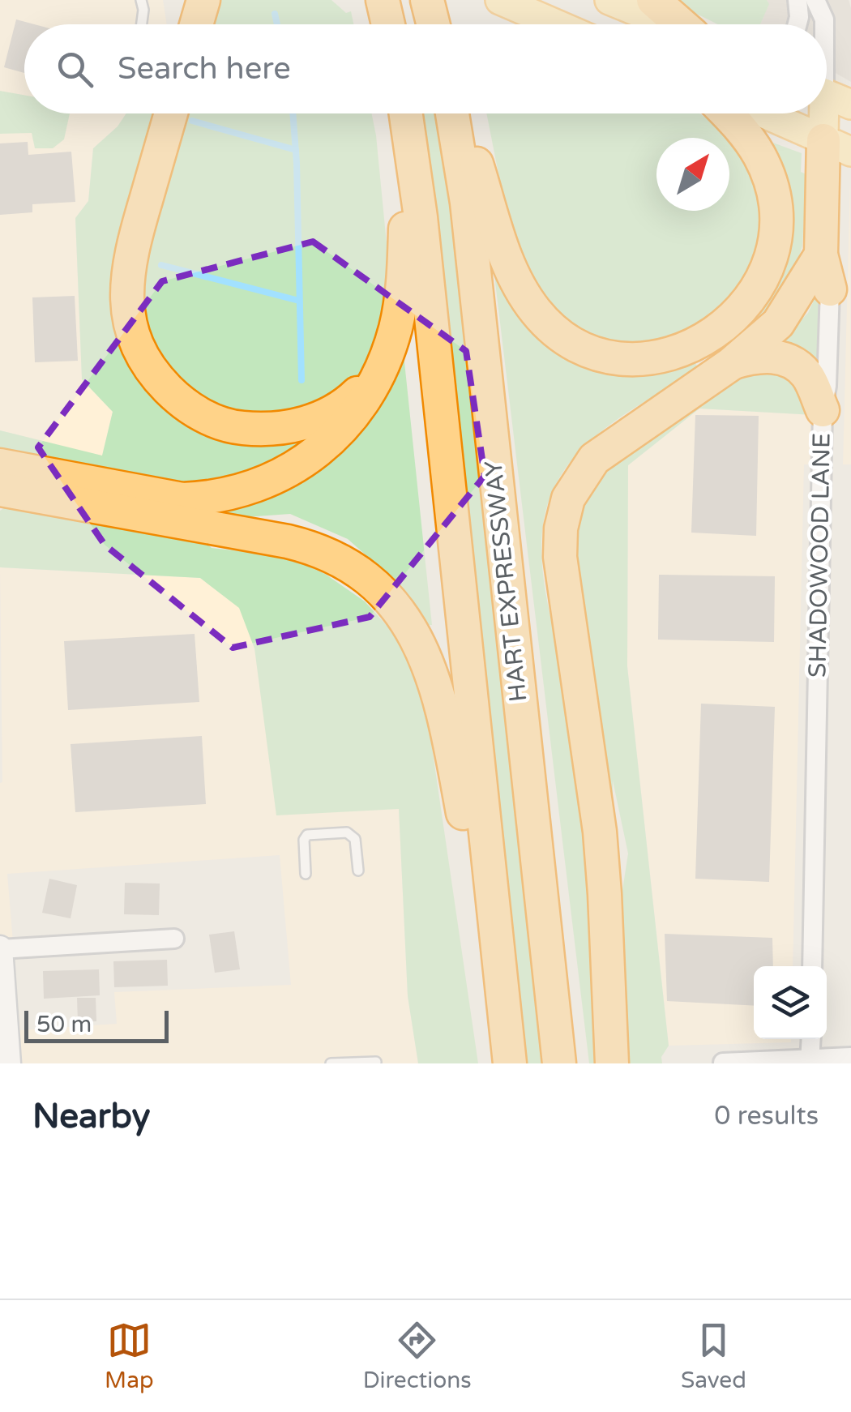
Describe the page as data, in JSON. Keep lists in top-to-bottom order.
{
  "streets": {
    "highway": ["SHADOWOOD LANE", "HART EXPRESSWAY"]
  },
  "scale_bar": "50 m",
  "north": "top right",
  "page": {
    "search": "Search here",
    "scale": "50 m",
    "heading": ["Nearby", "0 results"],
    "nav": ["Map", "Directions", "Saved"]
  }
}
